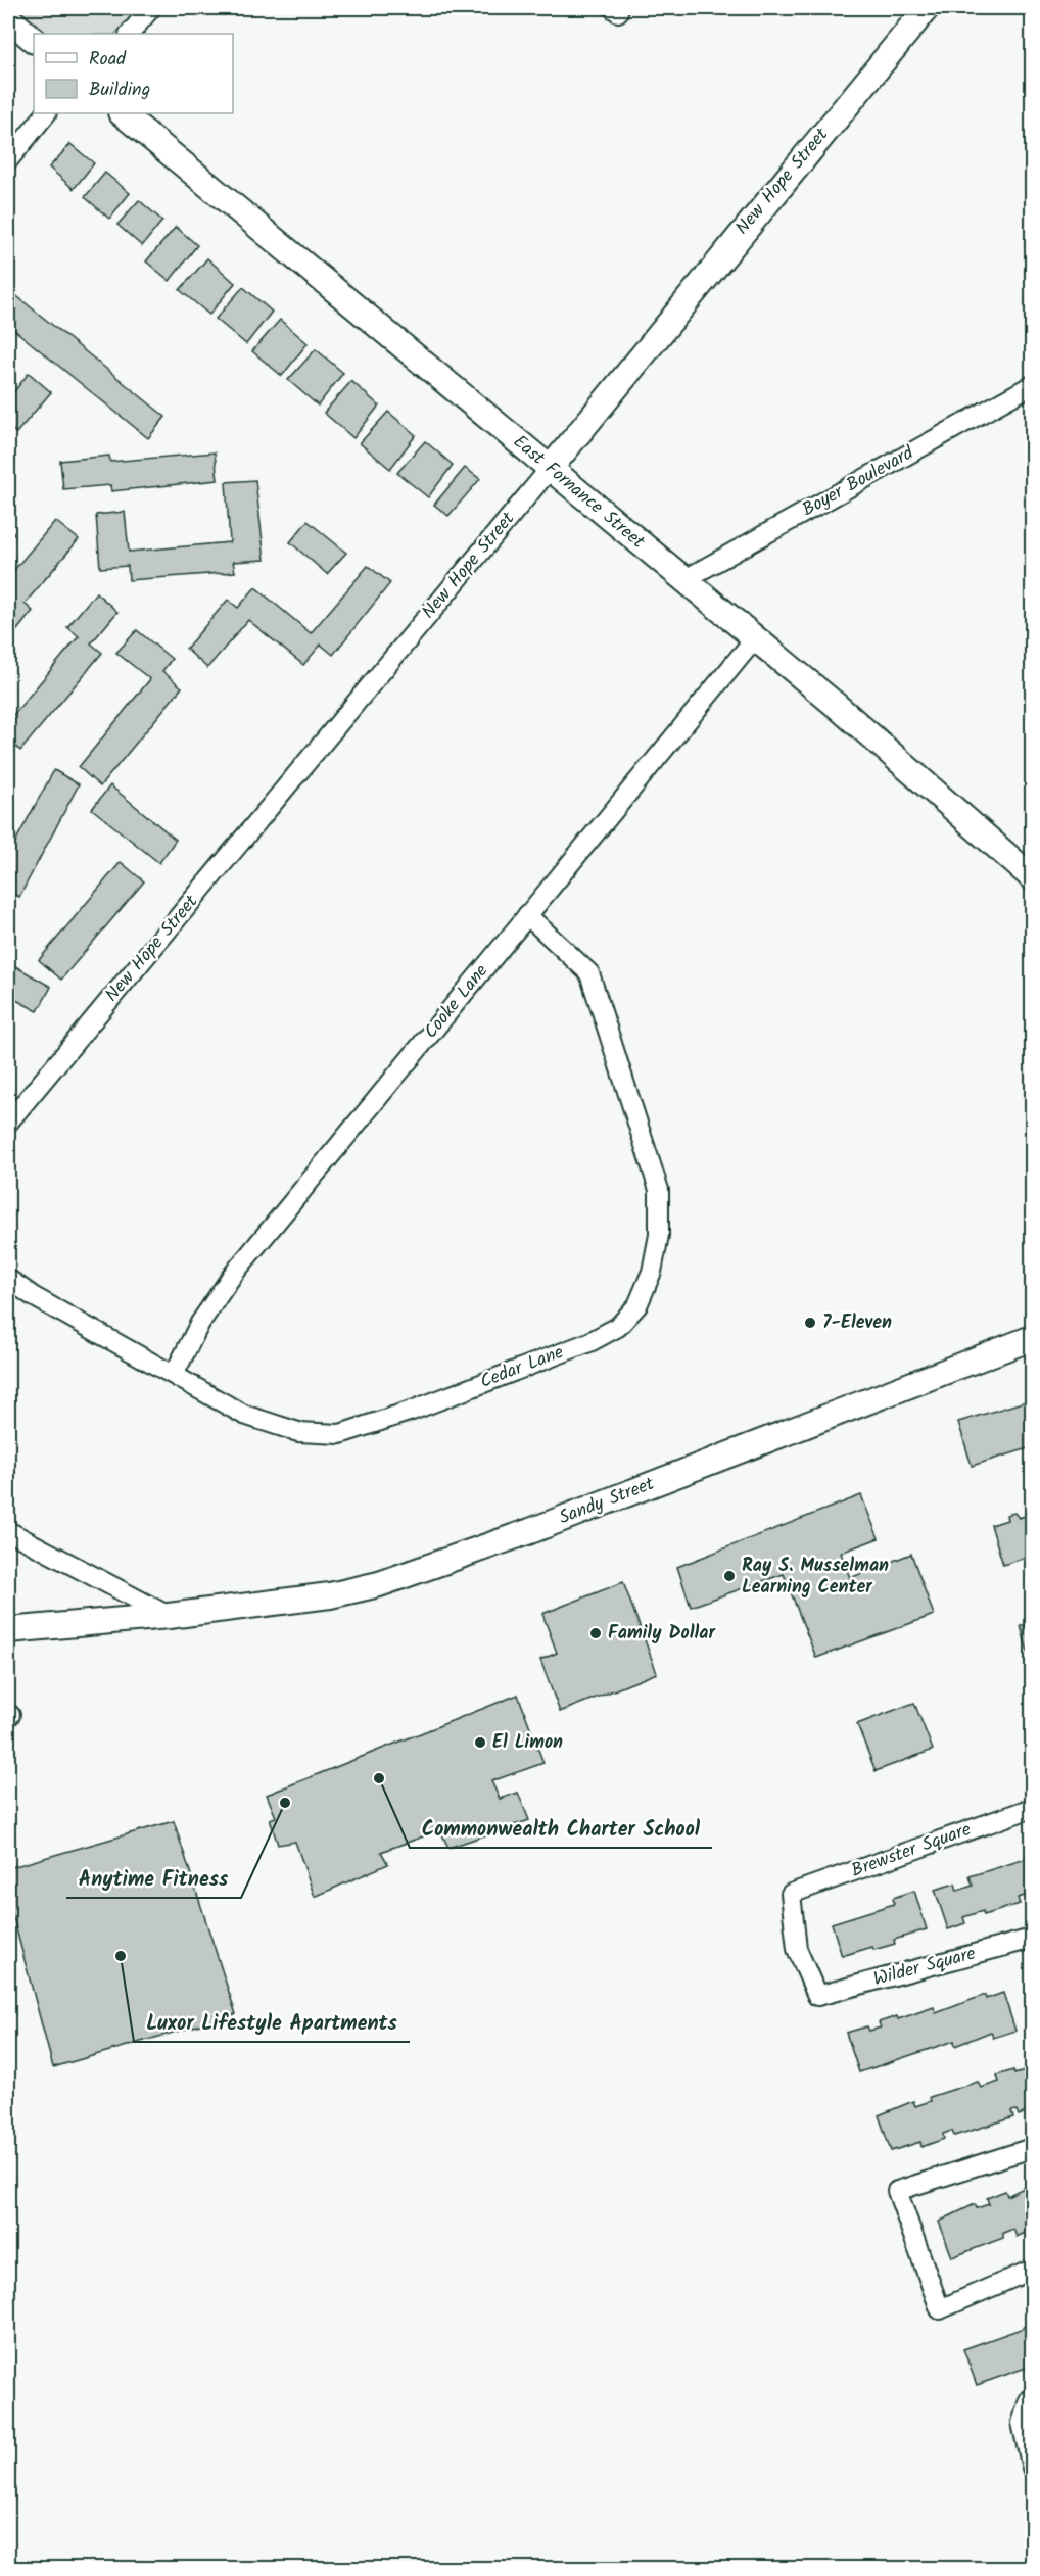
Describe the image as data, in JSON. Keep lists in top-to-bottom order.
{
  "streets": {
    "street": [
      "New Hope Street",
      "Boyer Boulevard",
      "East Fornance Street",
      "Cooke Lane",
      "Cedar Lane",
      "Sandy Street",
      "Brewster Square",
      "Wilder Square"
    ]
  },
  "crossings": [
    ["New Hope Street", "East Fornance Street"],
    ["Boyer Boulevard", "East Fornance Street"],
    ["East Fornance Street", "Cooke Lane"],
    ["Cooke Lane", "Cedar Lane"],
    ["Brewster Square", "Wilder Square"]
  ],
  "places": [
    "7-Eleven",
    "Ray S. Musselman Learning Center",
    "Family Dollar",
    "El Limon",
    "Commonwealth Charter School",
    "Anytime Fitness",
    "Luxor Lifestyle Apartments"
  ],
  "legend": ["Road", "Building"]
}
